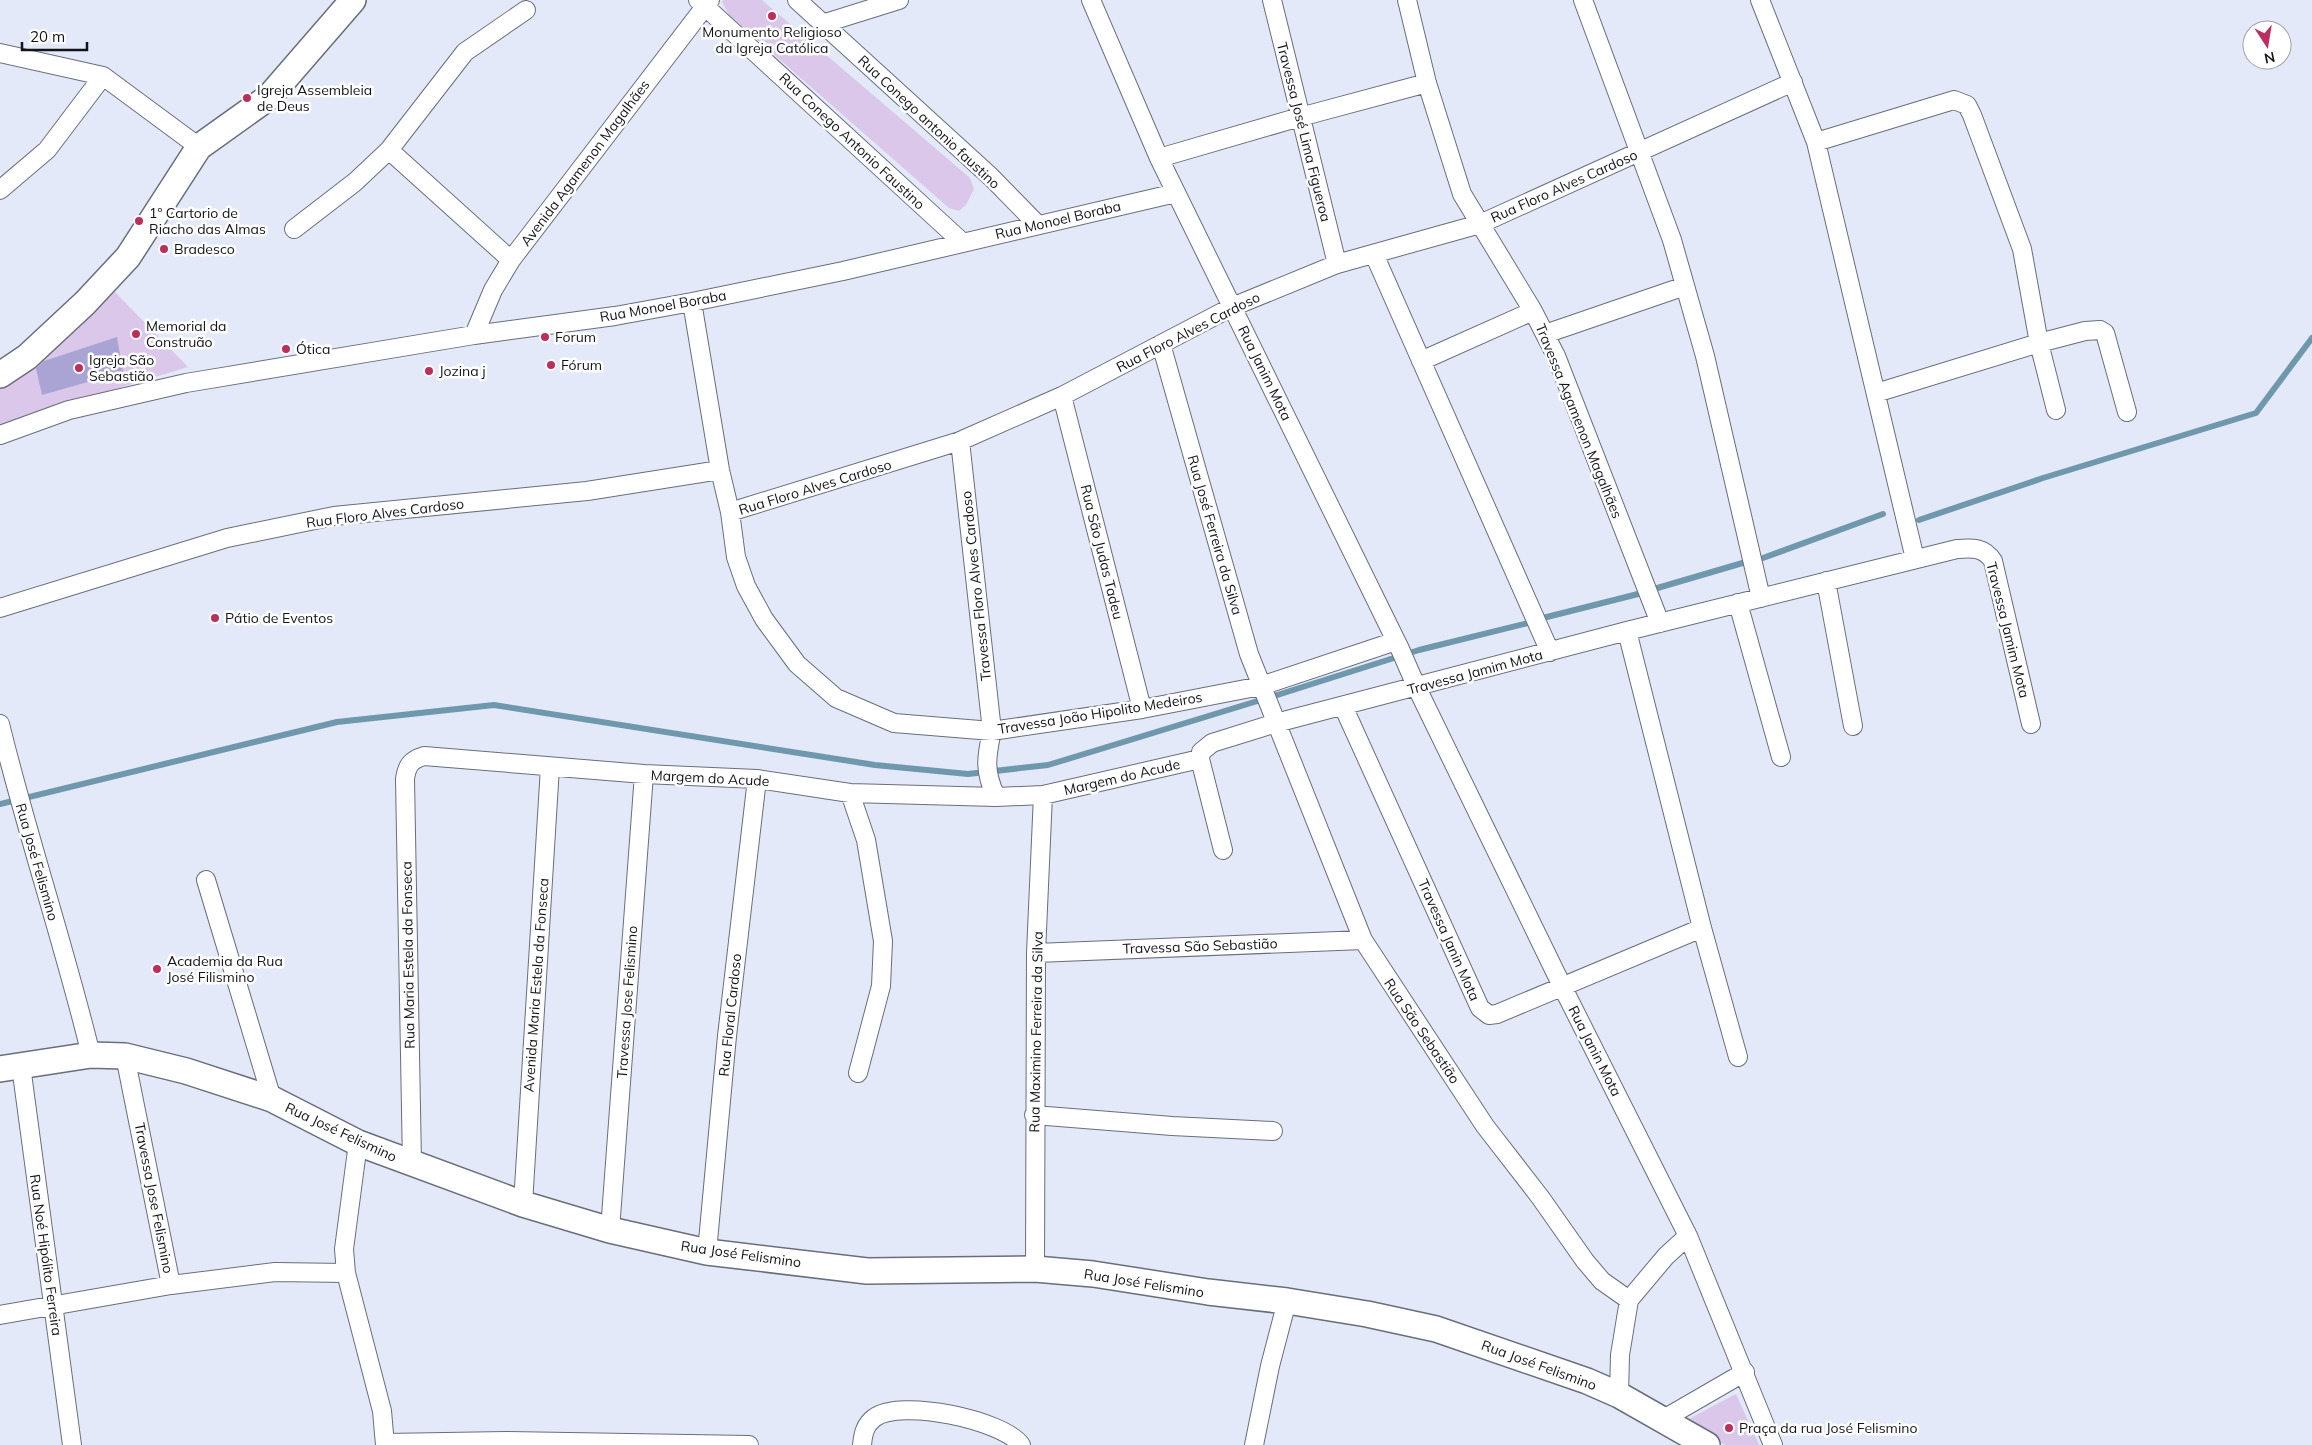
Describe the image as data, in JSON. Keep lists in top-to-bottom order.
{
  "streets": {
    "street": [
      "Rua Conego antonio faustino",
      "Travessa José Lima Figueroa",
      "Rua Conego Antonio Faustino",
      "Avenida Agamenon Magalhães",
      "Rua Floro Alves Cardoso",
      "Rua Monoel Boraba",
      "Rua Janim Mota",
      "Travessa Agamenon Magalhães",
      "Rua José Ferreira da Silva",
      "Rua São Judas Tadeu",
      "Travessa Floro Alves Cardoso",
      "Travessa Jamim Mota",
      "Travessa João Hipolito Medeiros",
      "Margem do Acude",
      "Rua José Felismino",
      "Travessa Janin Mota",
      "Travessa São Sebastião",
      "Rua Maria Estela da Fonseca",
      "Avenida Maria Estela da Fonseca",
      "Travessa Jose Felismino",
      "Rua Floral Cardoso",
      "Rua São Sebastião",
      "Rua Maximino Ferreira da Silva",
      "Rua Janin Mota",
      "Rua Noé Hipólito Ferreira"
    ]
  },
  "crossings": [
    ["Rua Conego antonio faustino", "Rua Monoel Boraba"],
    ["Travessa José Lima Figueroa", "Rua Floro Alves Cardoso"],
    ["Rua Conego Antonio Faustino", "Avenida Agamenon Magalhães"],
    ["Rua Conego Antonio Faustino", "Rua Monoel Boraba"],
    ["Avenida Agamenon Magalhães", "Rua Monoel Boraba"],
    ["Rua Floro Alves Cardoso", "Rua Monoel Boraba"],
    ["Rua Floro Alves Cardoso", "Rua Janim Mota"],
    ["Rua Floro Alves Cardoso", "Travessa Agamenon Magalhães"],
    ["Rua Floro Alves Cardoso", "Rua José Ferreira da Silva"],
    ["Rua Floro Alves Cardoso", "Rua São Judas Tadeu"],
    ["Rua Floro Alves Cardoso", "Travessa Floro Alves Cardoso"],
    ["Rua Floro Alves Cardoso", "Travessa João Hipolito Medeiros"],
    ["Rua Monoel Boraba", "Rua Janim Mota"],
    ["Rua Janim Mota", "Travessa João Hipolito Medeiros"],
    ["Rua Janim Mota", "Rua Janin Mota"],
    ["Travessa Agamenon Magalhães", "Travessa Jamim Mota"],
    ["Rua José Ferreira da Silva", "Travessa Jamim Mota"],
    ["Rua José Ferreira da Silva", "Travessa João Hipolito Medeiros"],
    ["Rua José Ferreira da Silva", "Rua São Sebastião"],
    ["Rua São Judas Tadeu", "Travessa João Hipolito Medeiros"],
    ["Travessa Floro Alves Cardoso", "Travessa João Hipolito Medeiros"],
    ["Travessa Floro Alves Cardoso", "Margem do Acude"],
    ["Travessa Jamim Mota", "Margem do Acude"],
    ["Travessa Jamim Mota", "Travessa Janin Mota"],
    ["Travessa Jamim Mota", "Rua São Sebastião"],
    ["Travessa Jamim Mota", "Rua Janin Mota"],
    ["Travessa João Hipolito Medeiros", "Rua Janin Mota"],
    ["Margem do Acude", "Rua Maria Estela da Fonseca"],
    ["Margem do Acude", "Avenida Maria Estela da Fonseca"],
    ["Margem do Acude", "Travessa Jose Felismino"],
    ["Margem do Acude", "Rua Floral Cardoso"],
    ["Margem do Acude", "Rua Maximino Ferreira da Silva"],
    ["Rua José Felismino", "Rua Maria Estela da Fonseca"],
    ["Rua José Felismino", "Avenida Maria Estela da Fonseca"],
    ["Rua José Felismino", "Travessa Jose Felismino"],
    ["Rua José Felismino", "Rua Floral Cardoso"],
    ["Rua José Felismino", "Rua Maximino Ferreira da Silva"],
    ["Travessa Janin Mota", "Rua Janin Mota"],
    ["Travessa São Sebastião", "Rua São Sebastião"],
    ["Travessa São Sebastião", "Rua Maximino Ferreira da Silva"]
  ],
  "places": [
    "Monumento Religioso da Igreja Católica",
    "Igreja Assembleia de Deus",
    "1º Cartorio de Riacho das Almas",
    "Bradesco",
    "Memorial da Construão",
    "Forum",
    "Ótica",
    "Fórum",
    "Igreja São Sebastião",
    "Jozina j",
    "Pátio de Eventos",
    "Academia da Rua José Filismino",
    "Praça da rua José Felismino"
  ],
  "scale_bar": "20 m",
  "north": "bottom"
}
